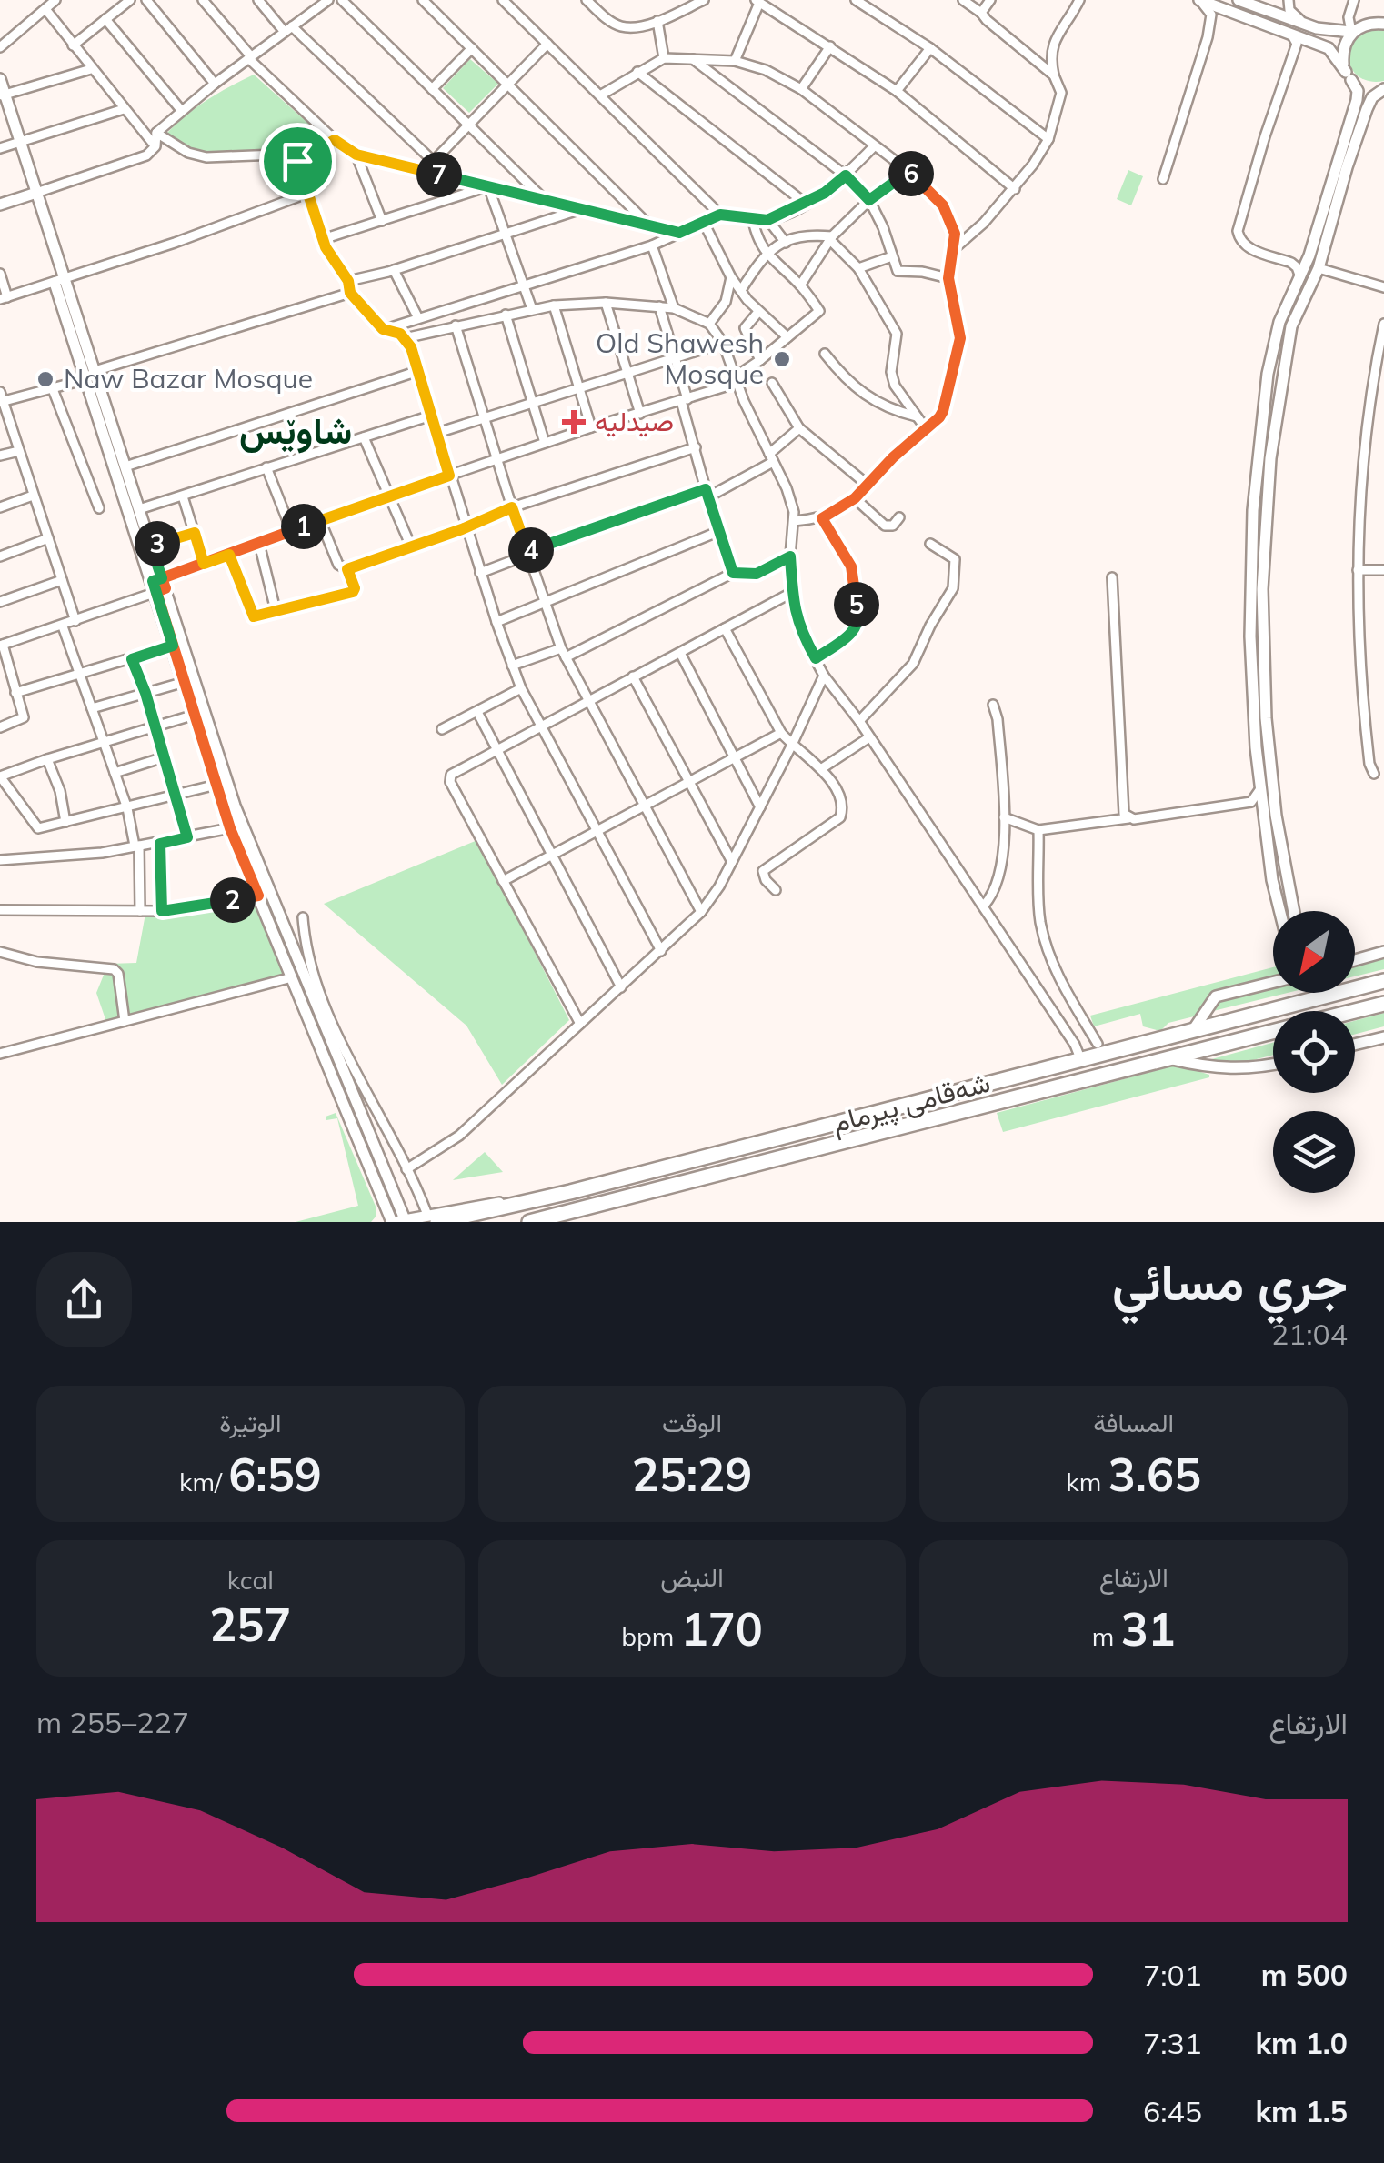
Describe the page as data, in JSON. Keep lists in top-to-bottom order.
{
  "streets": {
    "highway": ["شەقامی پیرمام"]
  },
  "districts": ["شاوێس"],
  "places": {
    "other": ["Old Shawesh Mosque", "Naw Bazar Mosque"],
    "health": ["صیدلیە"]
  },
  "north": "bottom left",
  "page": {
    "pins": [
      "6",
      "7",
      "1",
      "3",
      "4",
      "5",
      "2"
    ],
    "heading": ["جري مسائي", "21:04"],
    "stats": [
      ["المسافة", "3.65 km"],
      ["الوقت", "25:29"],
      ["الوتيرة", "6:59 /km"],
      ["الارتفاع", "31 m"],
      ["النبض", "170 bpm"],
      ["kcal", "257"]
    ],
    "chart": ["الارتفاع", "227–255 m"],
    "list": [
      {
        "name": "500 m",
        "note": "7:01"
      },
      {
        "name": "1.0 km",
        "note": "7:31"
      },
      {
        "name": "1.5 km",
        "note": "6:45"
      }
    ]
  }
}
